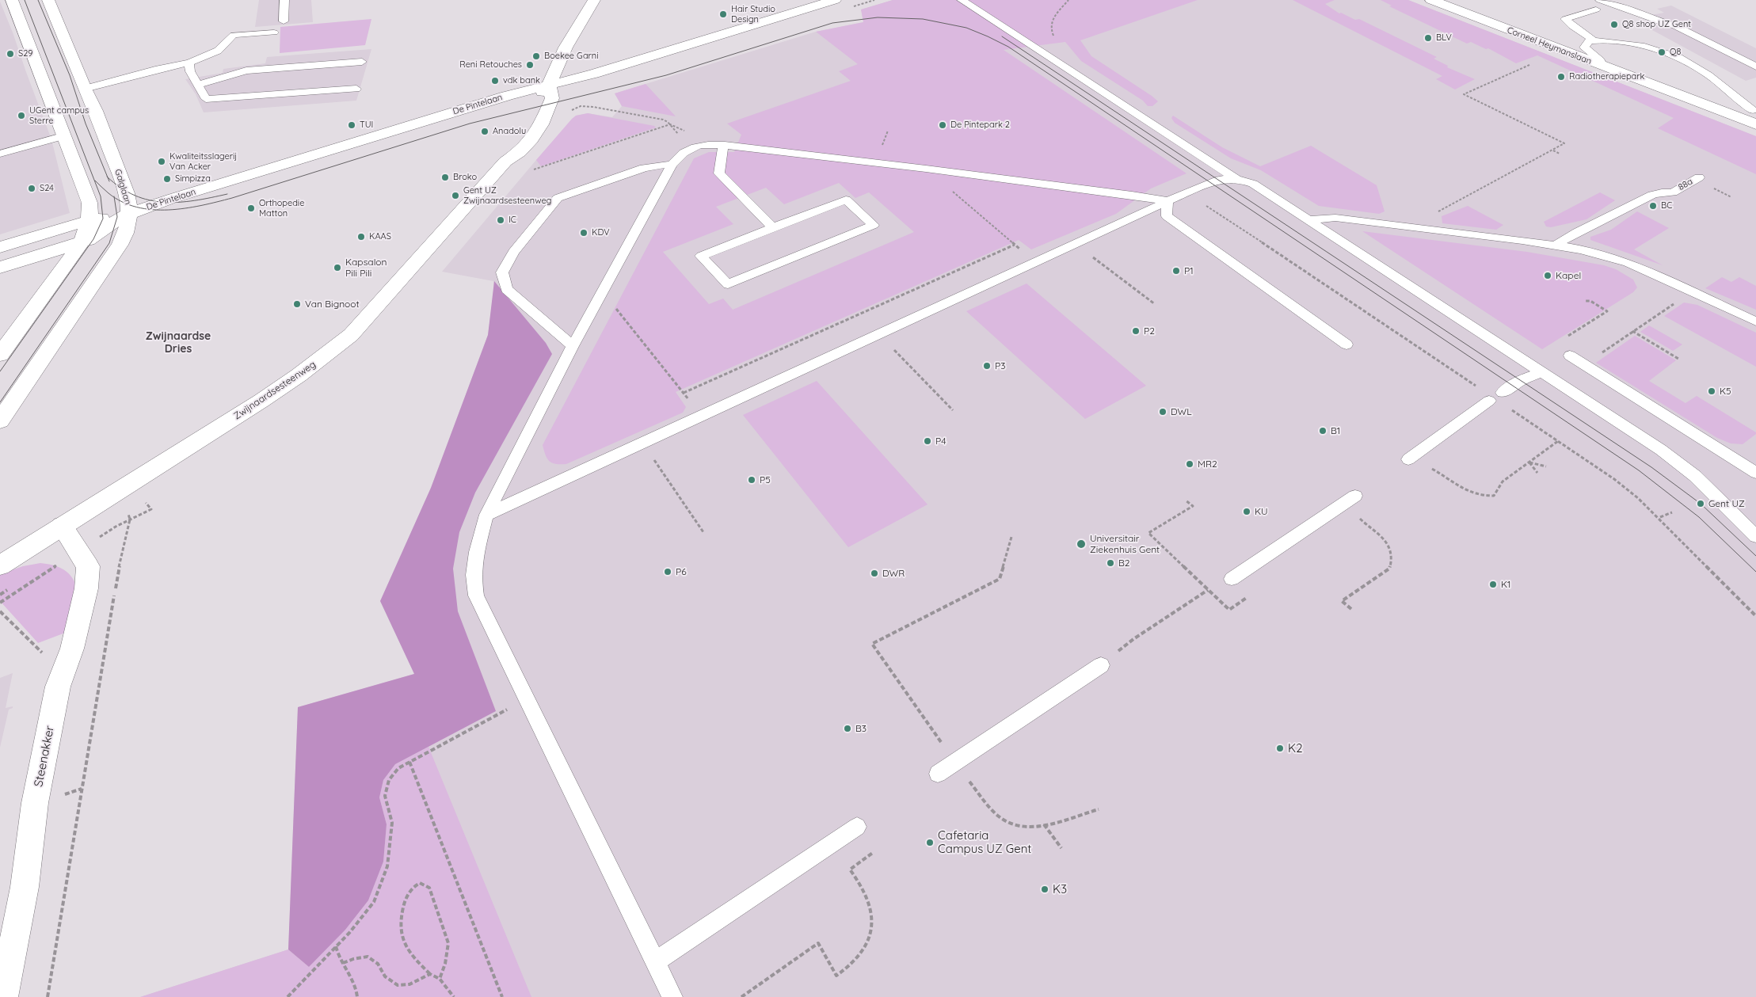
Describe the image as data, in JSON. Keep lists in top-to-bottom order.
{
  "streets": {
    "street": [
      "Corneel Heymanslaan",
      "De Pintelaan",
      "Galglaan",
      "Zwijnaardsesteenweg",
      "Steenakker"
    ],
    "lane": ["88a"]
  },
  "crossings": [
    ["De Pintelaan", "Galglaan"],
    ["De Pintelaan", "Zwijnaardsesteenweg"],
    ["Zwijnaardsesteenweg", "Steenakker"]
  ],
  "districts": ["Zwijnaardse Dries"],
  "places": [
    "Hair Studio Design",
    "Q8 shop UZ Gent",
    "BLV",
    "Q8",
    "S29",
    "Boekee Garni",
    "Reni Retouches",
    "Radiotherapiepark",
    "vdk bank",
    "UGent campus Sterre",
    "TUI",
    "De Pintepark 2",
    "Anadolu",
    "Kwaliteitsslagerij Van Acker",
    "Broko",
    "Simpizza",
    "S24",
    "Gent UZ Zwijnaardsesteenweg",
    "BC",
    "Orthopedie Matton",
    "IC",
    "KDV",
    "KAAS",
    "Kapsalon Pili Pili",
    "P1",
    "Kapel",
    "Van Bignoot",
    "P2",
    "P3",
    "K5",
    "DWL",
    "B1",
    "P4",
    "MR2",
    "P5",
    "Gent UZ",
    "KU",
    "Universitair Ziekenhuis Gent",
    "B2",
    "P6",
    "DWR",
    "K1",
    "B3",
    "K2",
    "Cafetaria Campus UZ Gent",
    "K3"
  ]
}
